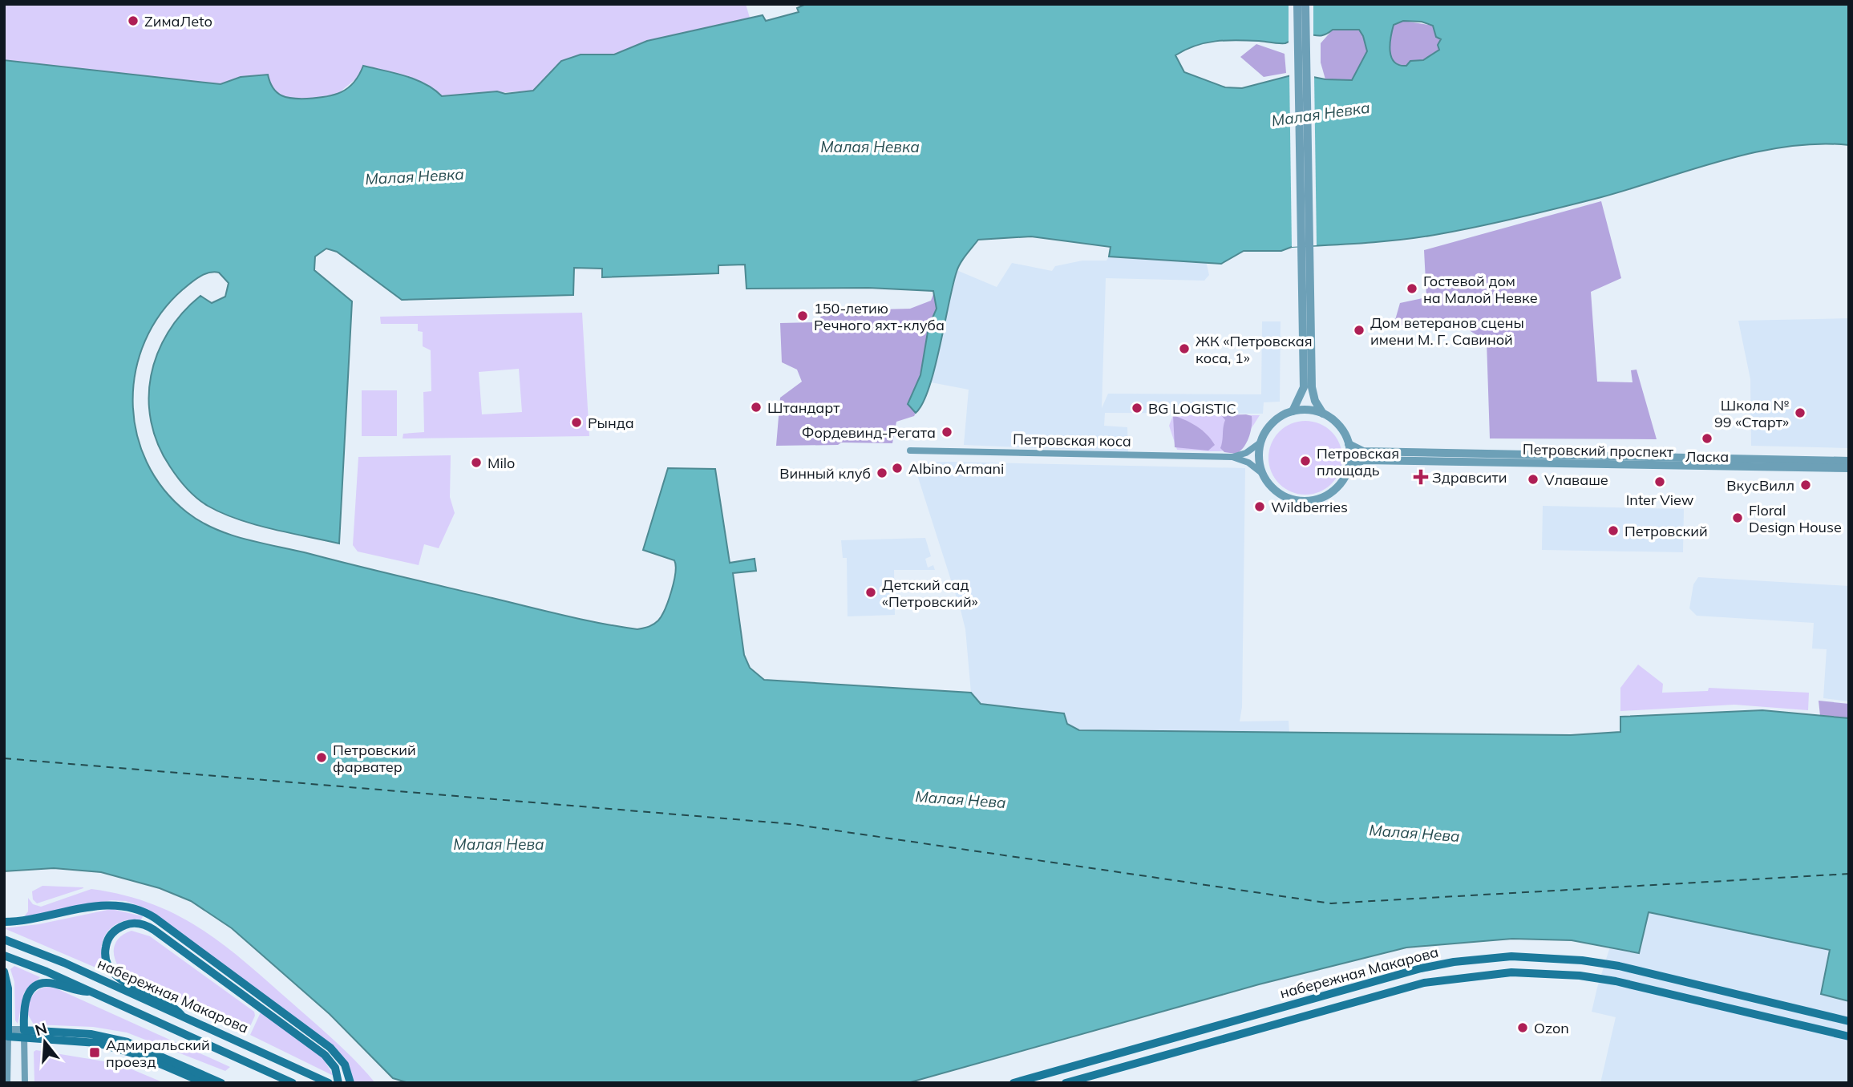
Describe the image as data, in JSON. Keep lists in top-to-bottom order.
{
  "streets": {
    "main road": ["набережная Макарова"],
    "street": ["Петровская коса", "Петровский проспект"]
  },
  "crossings": [
    ["Петровская коса", "Петровский проспект"]
  ],
  "water": ["Малая Невка", "Малая Нева"],
  "places": {
    "other": [
      "ZимаЛеtо",
      "Гостевой дом на Малой Невке",
      "150-летию Речного яхт-клуба",
      "Дом ветеранов сцены имени М. Г. Савиной",
      "ЖК «Петровская коса, 1»",
      "Штандарт",
      "BG LOGISTIC",
      "Школа № 99 «Старт»",
      "Рында",
      "Фордевинд-Регата",
      "Ласка",
      "Петровская площадь",
      "Milo",
      "Albino Armani",
      "Винный клуб",
      "Vлаваше",
      "Inter View",
      "ВкусВилл",
      "Wildberries",
      "Floral Design House",
      "Петровский",
      "Детский сад «Петровский»",
      "Петровский фарватер",
      "Ozon"
    ],
    "health": ["Здравсити"],
    "transit": ["Адмиральский проезд"]
  },
  "north": "top"
}
